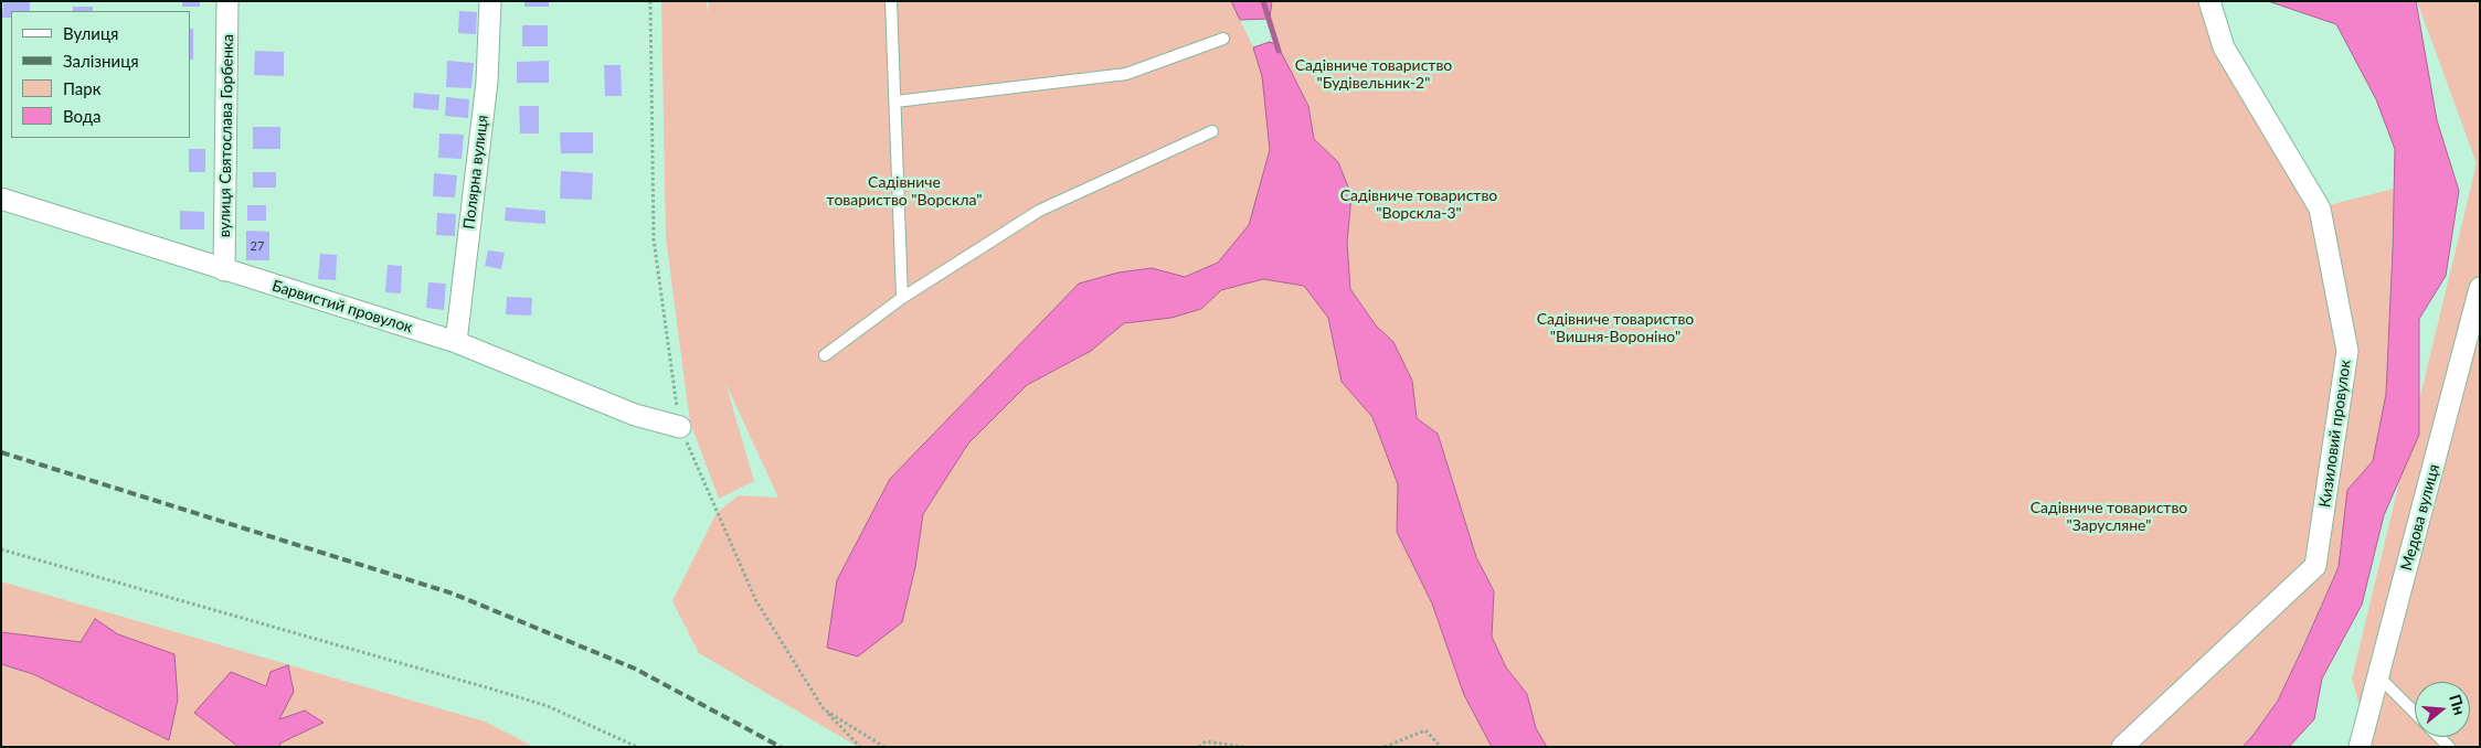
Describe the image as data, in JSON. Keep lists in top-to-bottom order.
{
  "streets": {
    "street": [
      "вулиця Святослава Горбенка",
      "Полярна вулиця",
      "Барвистий провулок",
      "Кизиловий провулок",
      "Медова вулиця"
    ]
  },
  "crossings": [
    ["вулиця Святослава Горбенка", "Барвистий провулок"],
    ["Полярна вулиця", "Барвистий провулок"]
  ],
  "parks": [
    "Садівниче товариство \"Будівельник-2\"",
    "Садівниче товариство \"Ворскла\"",
    "Садівниче товариство \"Ворскла-3\"",
    "Садівниче товариство \"Вишня-Вороніно\"",
    "Садівниче товариство \"Зарусляне\""
  ],
  "house_numbers": ["27"],
  "legend": [
    "Вулиця",
    "Залізниця",
    "Парк",
    "Вода"
  ],
  "north": "right"
}
